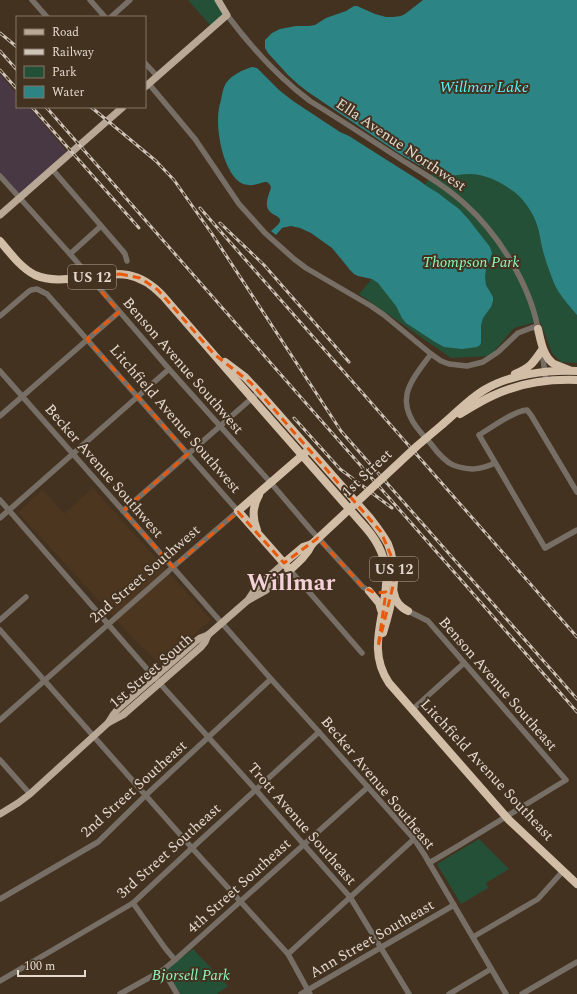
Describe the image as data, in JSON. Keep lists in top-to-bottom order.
{
  "streets": {
    "highway": [
      "US 12",
      "Litchfield Avenue Southwest",
      "1st Street",
      "2nd Street Southwest",
      "Litchfield Avenue Southeast"
    ],
    "main road": ["Ella Avenue Northwest", "1st Street South"],
    "street": [
      "Benson Avenue Southwest",
      "Becker Avenue Southwest",
      "Benson Avenue Southeast",
      "Becker Avenue Southeast",
      "2nd Street Southeast",
      "Trott Avenue Southeast",
      "3rd Street Southeast",
      "4th Street Southeast",
      "Ann Street Southeast"
    ]
  },
  "crossings": [
    ["US 12", "Benson Avenue Southwest"],
    ["US 12", "2nd Street Southwest"],
    ["US 12", "Litchfield Avenue Southeast"],
    ["Benson Avenue Southwest", "1st Street"],
    ["Benson Avenue Southwest", "2nd Street Southwest"],
    ["Litchfield Avenue Southwest", "1st Street"],
    ["Litchfield Avenue Southwest", "2nd Street Southwest"],
    ["Litchfield Avenue Southwest", "1st Street South"],
    ["Becker Avenue Southwest", "2nd Street Southwest"],
    ["Becker Avenue Southwest", "1st Street South"],
    ["Becker Avenue Southwest", "Becker Avenue Southeast"],
    ["1st Street", "1st Street South"],
    ["2nd Street Southwest", "Trott Avenue Southeast"],
    ["1st Street South", "Becker Avenue Southeast"],
    ["1st Street South", "Trott Avenue Southeast"],
    ["Benson Avenue Southeast", "Litchfield Avenue Southeast"],
    ["Becker Avenue Southeast", "2nd Street Southeast"],
    ["Becker Avenue Southeast", "3rd Street Southeast"],
    ["Becker Avenue Southeast", "4th Street Southeast"],
    ["Becker Avenue Southeast", "Ann Street Southeast"],
    ["2nd Street Southeast", "Trott Avenue Southeast"],
    ["Trott Avenue Southeast", "3rd Street Southeast"],
    ["Trott Avenue Southeast", "4th Street Southeast"],
    ["Trott Avenue Southeast", "Ann Street Southeast"]
  ],
  "districts": ["Willmar"],
  "water": ["Willmar Lake"],
  "parks": ["Thompson Park", "Bjorsell Park"],
  "legend": [
    "Road",
    "Railway",
    "Park",
    "Water"
  ],
  "scale_bar": "100 m"
}
